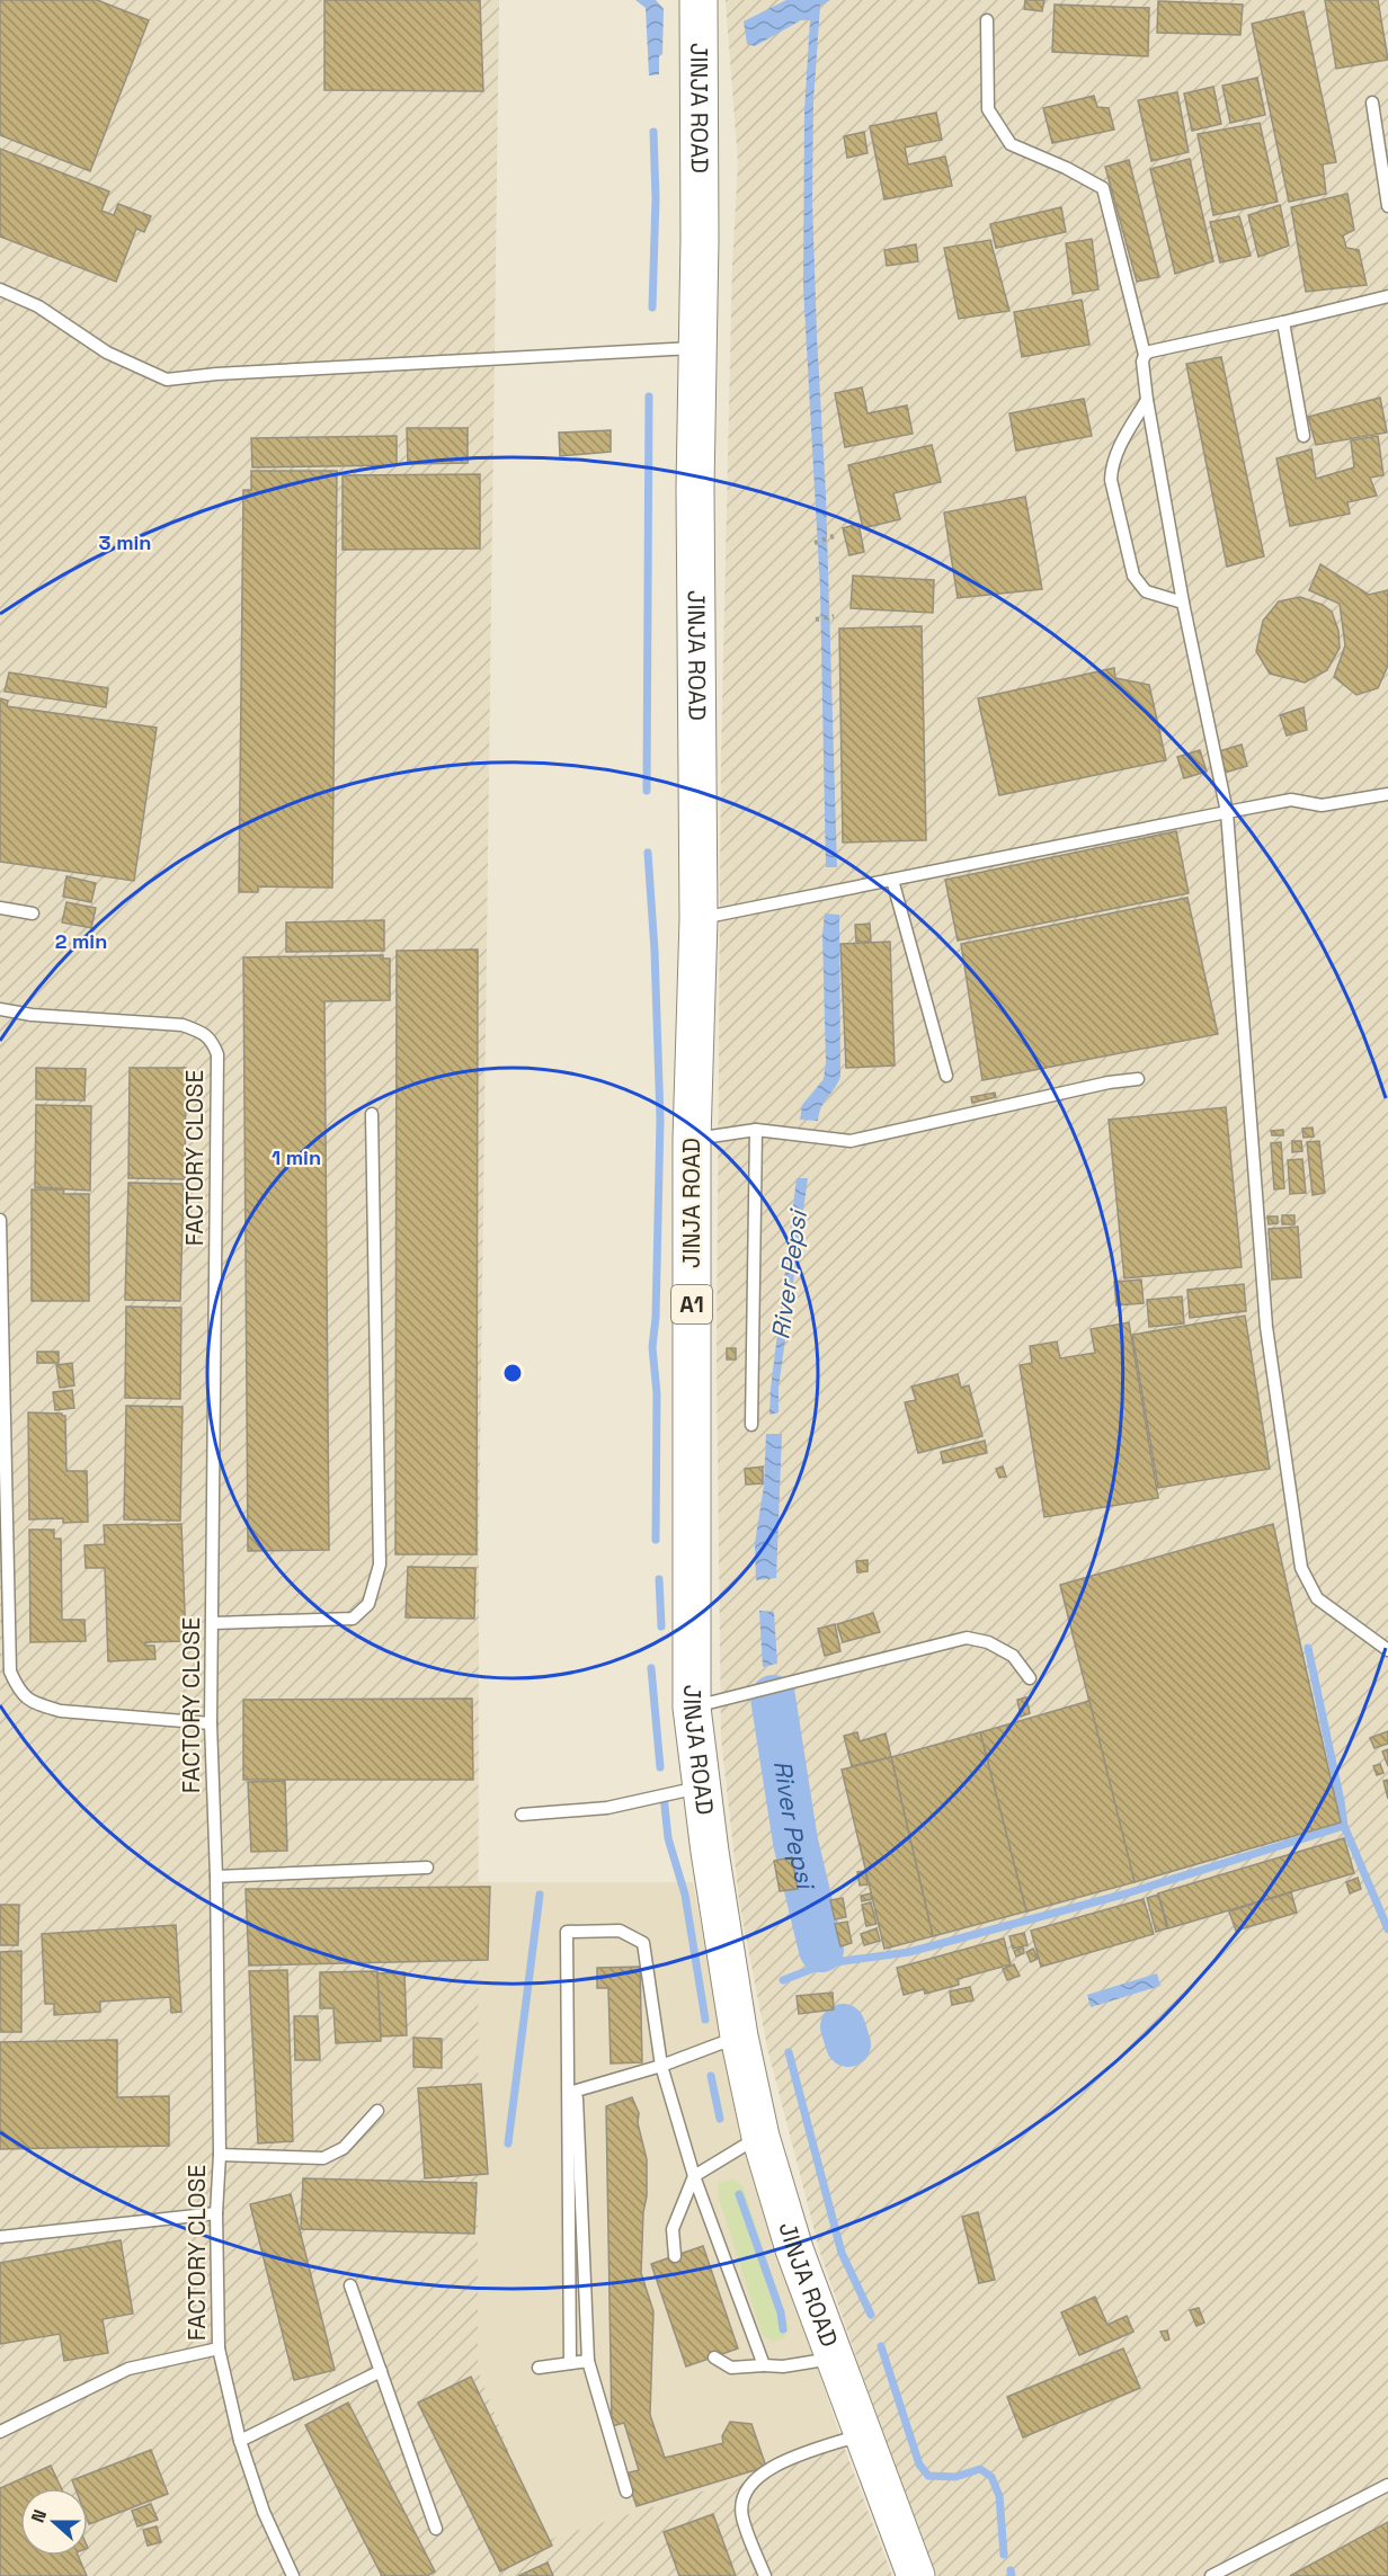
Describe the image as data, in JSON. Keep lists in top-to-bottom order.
{
  "streets": {
    "highway": ["JINJA ROAD", "A1"],
    "lane": ["FACTORY CLOSE"]
  },
  "water": ["River Pepsi"],
  "north": "left",
  "rings": ["3 min", "2 min", "1 min"]
}
